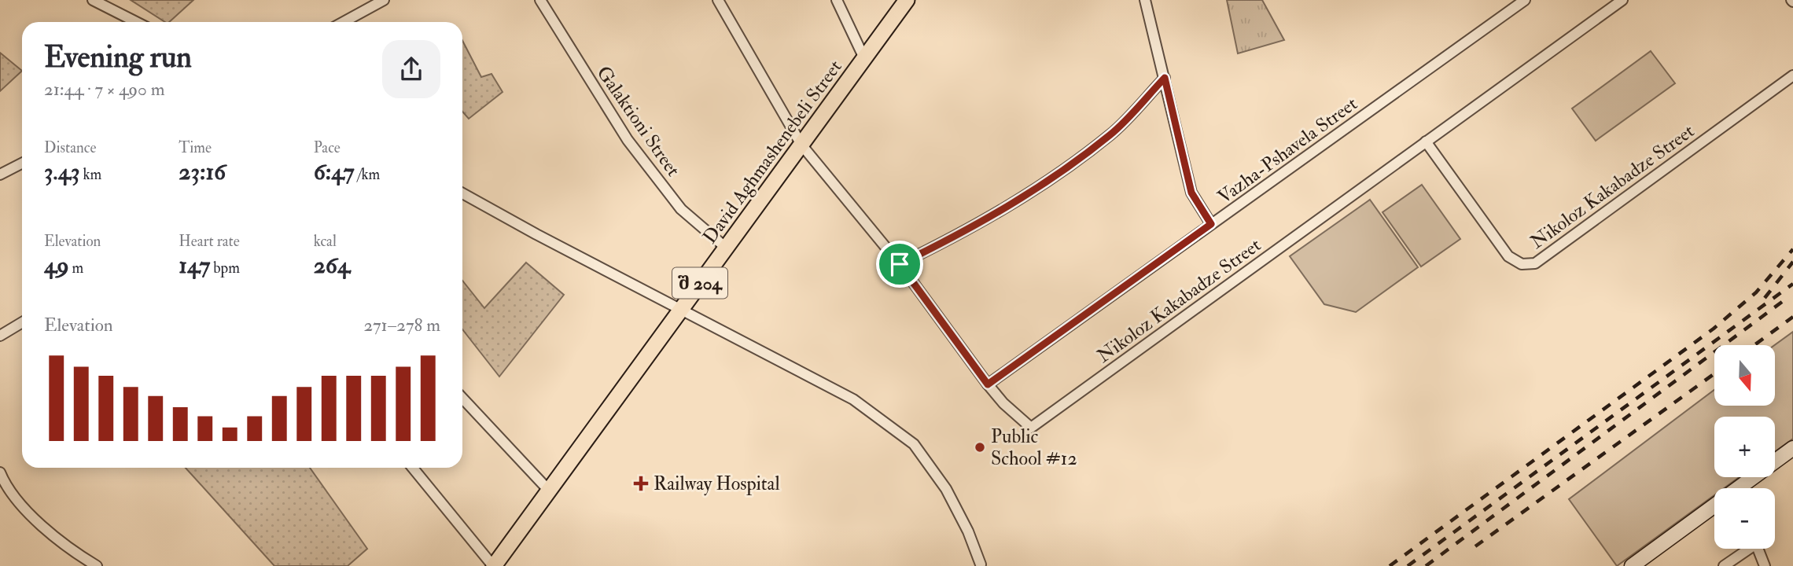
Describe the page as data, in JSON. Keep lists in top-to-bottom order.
{
  "streets": {
    "main road": ["David Aghmashenebeli Street", "შ 204"],
    "street": ["Galaktioni Street", "Vazha-Pshavela Street", "Nikoloz Kakabadze Street"]
  },
  "crossings": [
    ["Galaktioni Street", "David Aghmashenebeli Street"],
    ["Vazha-Pshavela Street", "Nikoloz Kakabadze Street"]
  ],
  "places": {
    "other": ["Public School #12"],
    "health": ["Railway Hospital"]
  },
  "north": "bottom",
  "page": {
    "heading": ["Evening run", "21:44 · 7 × 490 m"],
    "stats": [
      ["Distance", "3.43 km"],
      ["Time", "23:16"],
      ["Pace", "6:47 /km"],
      ["Elevation", "49 m"],
      ["Heart rate", "147 bpm"],
      ["kcal", "264"]
    ],
    "chart": ["Elevation", "271–278 m"],
    "map_buttons": ["+", "−"]
  }
}
